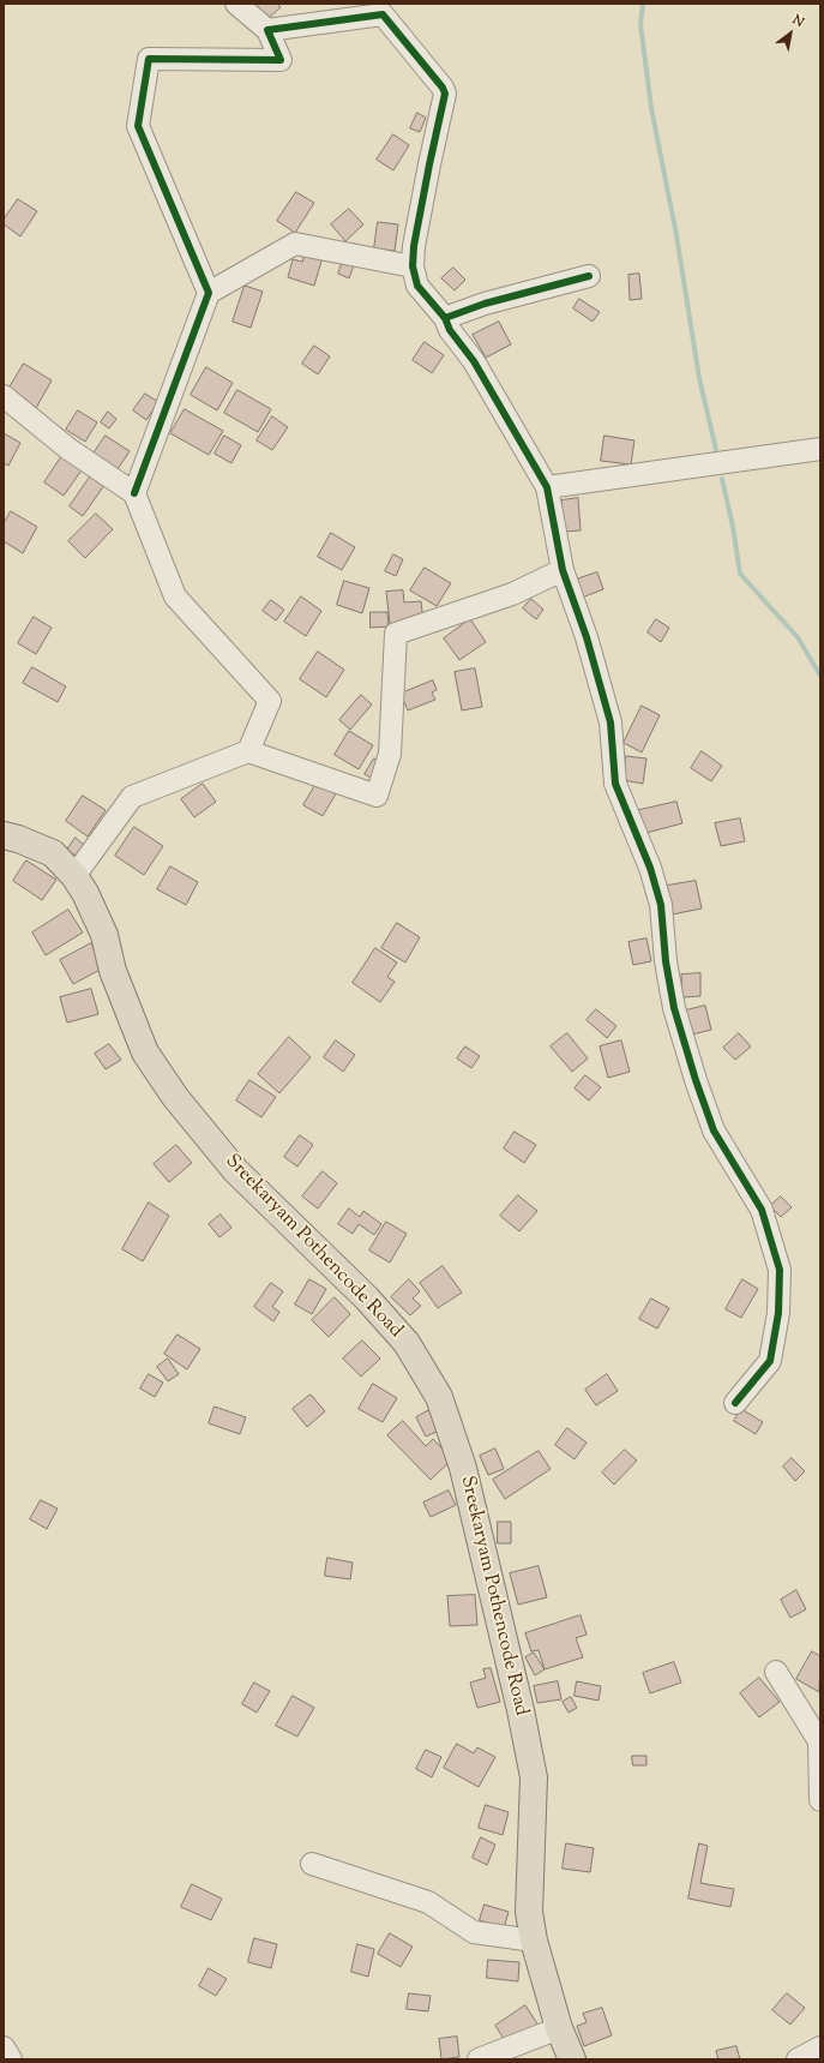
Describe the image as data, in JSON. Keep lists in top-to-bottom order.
{
  "streets": {
    "main road": ["Sreekaryam Pothencode Road"]
  },
  "north": "top right"
}
